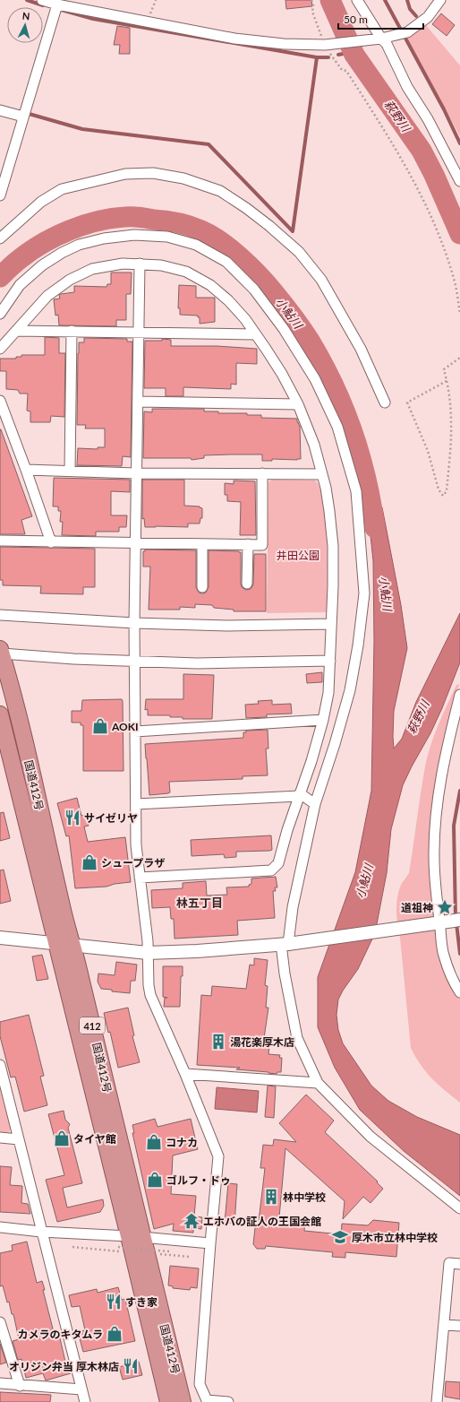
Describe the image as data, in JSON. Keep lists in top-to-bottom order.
{
  "streets": {
    "highway": ["国道412号", "412"]
  },
  "districts": ["林五丁目"],
  "water": ["萩野川", "小鮎川"],
  "parks": ["井田公園"],
  "places": {
    "shop": [
      "AOKI",
      "シュープラザ",
      "タイヤ館",
      "コナカ",
      "ゴルフ・ドゥ",
      "カメラのキタムラ"
    ],
    "restaurant": ["サイゼリヤ", "すき家", "オリジン弁当 厚木林店"],
    "place": ["道祖神"],
    "building": ["湯花楽厚木店", "林中学校"],
    "temple": ["エホバの証人の王国会館"],
    "school or university": ["厚木市立林中学校"]
  },
  "scale_bar": "50 m",
  "north": "top"
}
